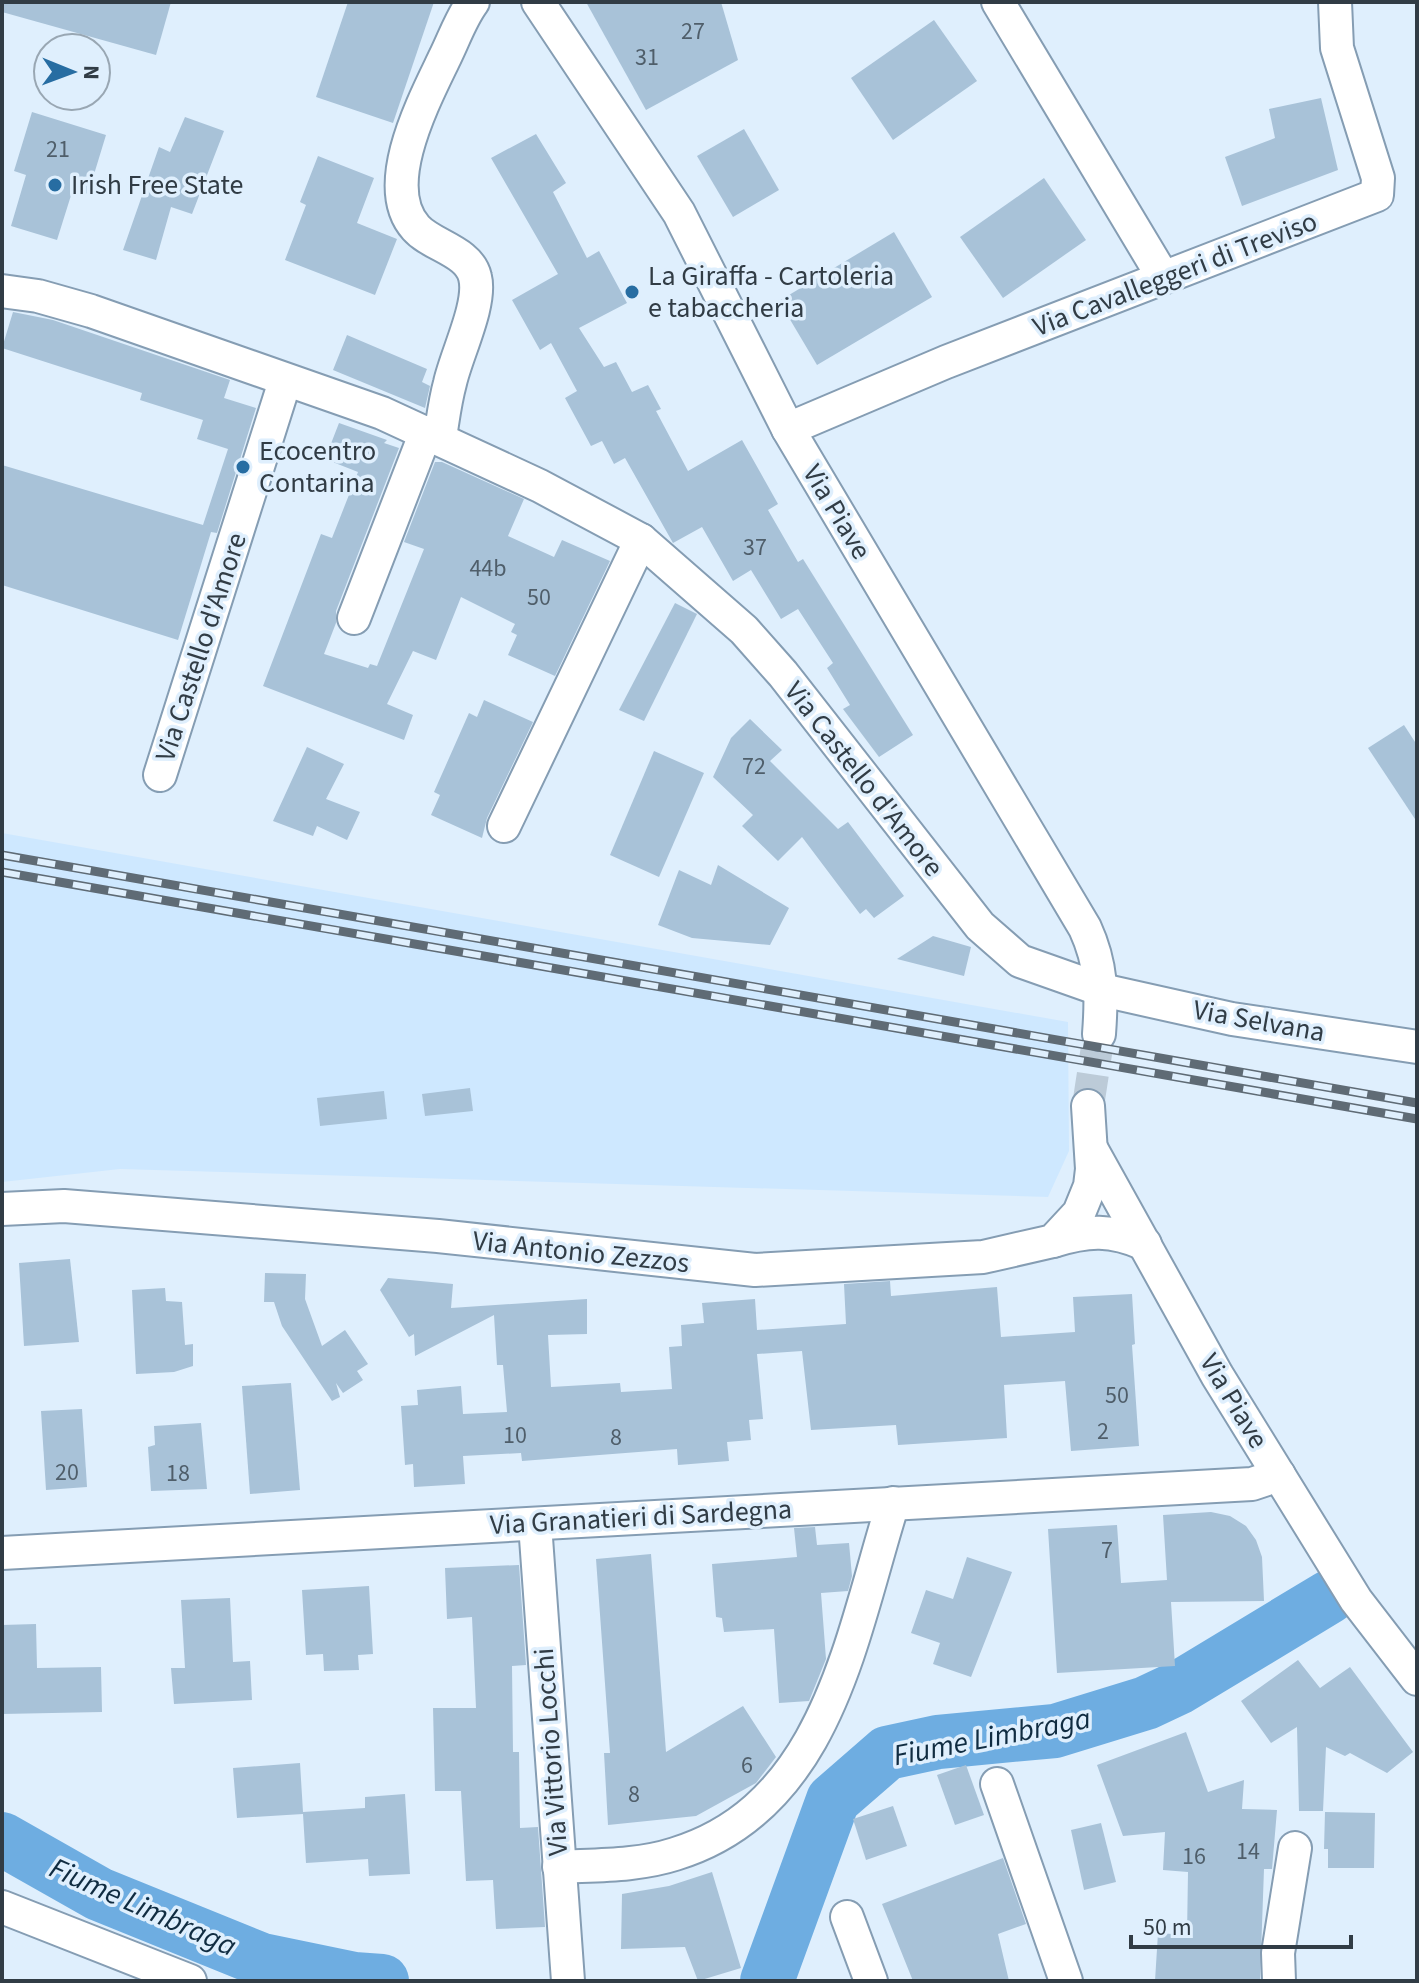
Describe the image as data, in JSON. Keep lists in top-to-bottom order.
{
  "streets": {
    "street": [
      "Via Cavalleggeri di Treviso",
      "Via Piave",
      "Via Castello d'Amore",
      "Via Selvana",
      "Via Antonio Zezzos",
      "Via Granatieri di Sardegna",
      "Via Vittorio Locchi"
    ]
  },
  "crossings": [
    ["Via Cavalleggeri di Treviso", "Via Piave"],
    ["Via Piave", "Via Castello d'Amore"],
    ["Via Piave", "Via Selvana"],
    ["Via Piave", "Via Antonio Zezzos"],
    ["Via Piave", "Via Granatieri di Sardegna"],
    ["Via Castello d'Amore", "Via Selvana"],
    ["Via Granatieri di Sardegna", "Via Vittorio Locchi"]
  ],
  "water": ["Fiume Limbraga"],
  "places": ["Irish Free State", "La Giraffa - Cartoleria e tabaccheria", "Ecocentro Contarina"],
  "house_numbers": [
    "27",
    "31",
    "21",
    "37",
    "44b",
    "50",
    "72",
    "50",
    "2",
    "10",
    "8",
    "20",
    "18",
    "7",
    "6",
    "8",
    "14",
    "16"
  ],
  "scale_bar": "50 m",
  "north": "right"
}
